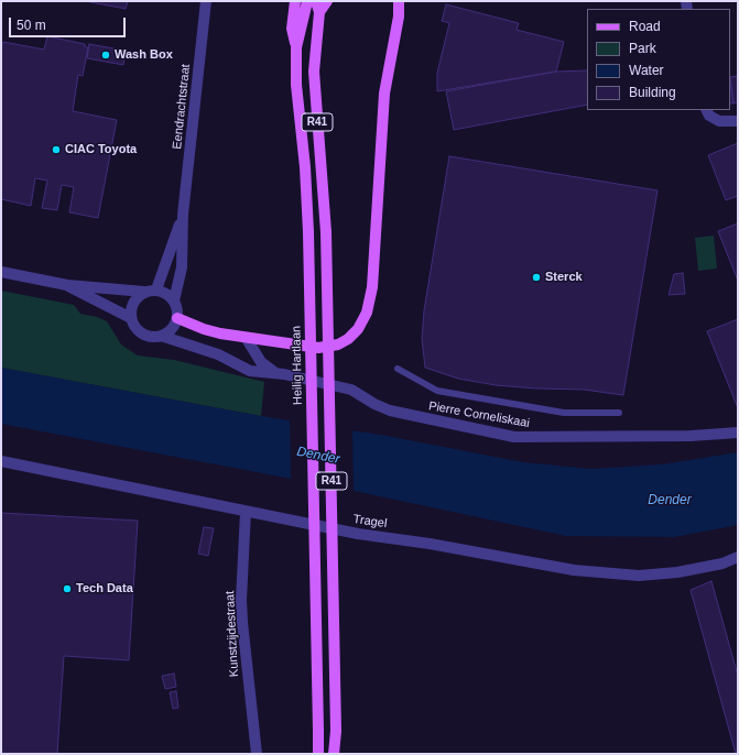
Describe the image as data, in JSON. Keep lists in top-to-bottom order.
{
  "streets": {
    "main road": ["R41", "Heilig Hartlaan"],
    "street": [
      "Eendrachtstraat",
      "Pierre Corneliskaai",
      "Tragel",
      "Kunstzijdestraat"
    ]
  },
  "crossings": [
    ["Eendrachtstraat", "Pierre Corneliskaai"],
    ["Tragel", "Kunstzijdestraat"]
  ],
  "water": ["Dender"],
  "places": [
    "Wash Box",
    "CIAC Toyota",
    "Sterck",
    "Tech Data"
  ],
  "legend": [
    "Road",
    "Park",
    "Water",
    "Building"
  ],
  "scale_bar": "50 m"
}
